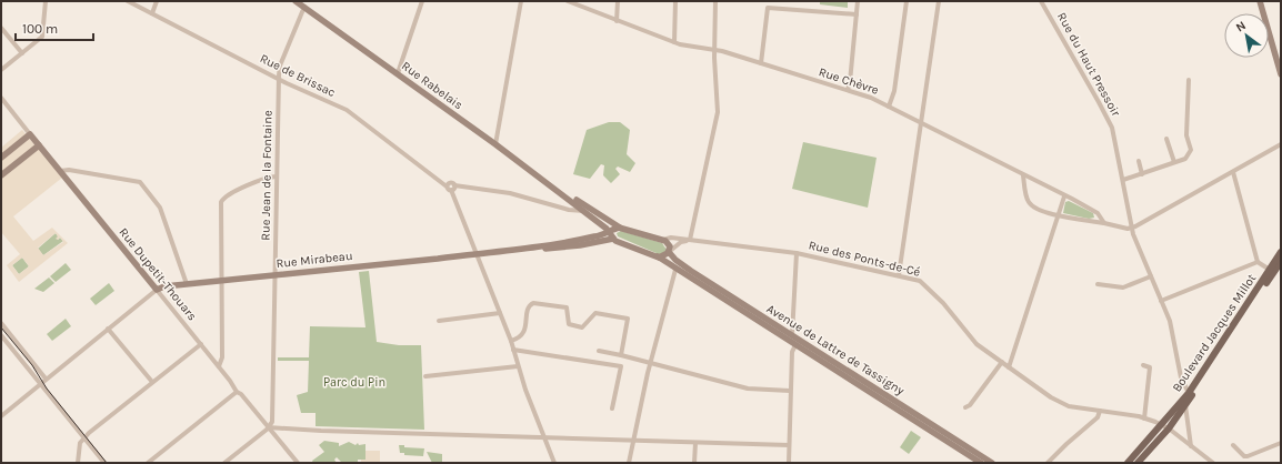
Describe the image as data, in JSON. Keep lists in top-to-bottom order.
{
  "streets": {
    "main road": ["Boulevard Jacques Millot"],
    "street": [
      "Rue du Haut Pressoir",
      "Rue de Brissac",
      "Rue Chèvre",
      "Rue Rabelais",
      "Rue Jean de la Fontaine",
      "Rue des Ponts-de-Cé",
      "Rue Mirabeau",
      "Rue Dupetit-Thouars",
      "Avenue de Lattre de Tassigny"
    ]
  },
  "crossings": [
    ["Rue du Haut Pressoir", "Boulevard Jacques Millot"],
    ["Rue de Brissac", "Rue Jean de la Fontaine"],
    ["Rue Rabelais", "Rue Jean de la Fontaine"],
    ["Rue Rabelais", "Rue des Ponts-de-Cé"],
    ["Rue Rabelais", "Avenue de Lattre de Tassigny"],
    ["Rue Jean de la Fontaine", "Rue Mirabeau"],
    ["Rue Jean de la Fontaine", "Rue Dupetit-Thouars"],
    ["Rue des Ponts-de-Cé", "Boulevard Jacques Millot"],
    ["Rue des Ponts-de-Cé", "Avenue de Lattre de Tassigny"],
    ["Rue Mirabeau", "Rue Dupetit-Thouars"]
  ],
  "parks": ["Parc du Pin"],
  "scale_bar": "100 m",
  "north": "top left"
}
